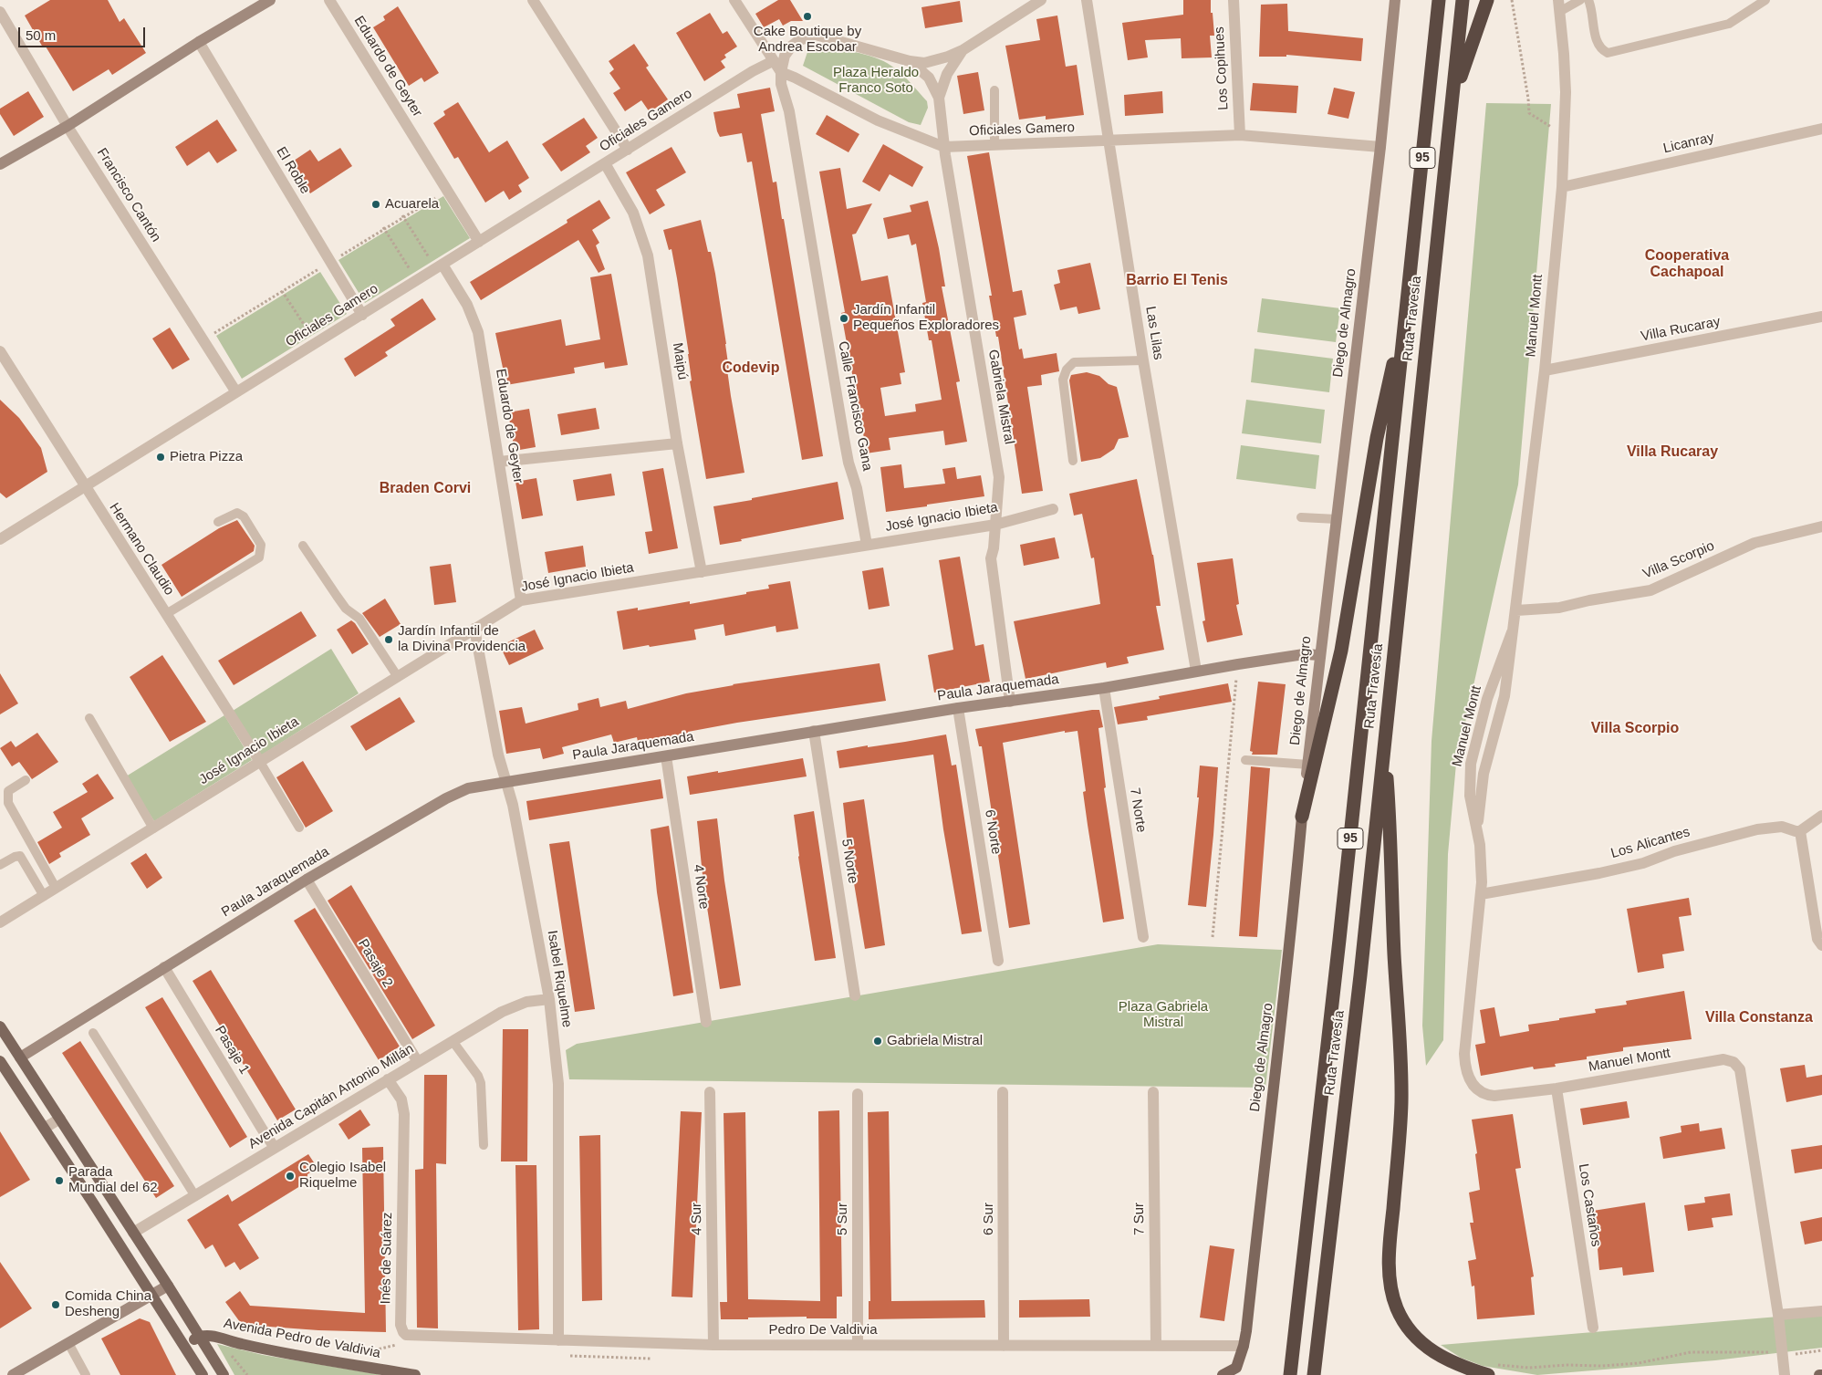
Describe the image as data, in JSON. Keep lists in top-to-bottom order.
{
  "streets": {
    "highway": ["95", "Ruta Travesía"],
    "main road": ["Diego de Almagro", "Avenida Pedro de Valdivia"],
    "street": [
      "Eduardo de Geyter",
      "Los Copihues",
      "Oficiales Gamero",
      "Licanray",
      "El Roble",
      "Francisco Cantón",
      "Manuel Montt",
      "Villa Rucaray",
      "Las Lilas",
      "Maipú",
      "Gabriela Mistral",
      "Calle Francisco Gana",
      "José Ignacio Ibieta",
      "Hermano Claudio",
      "Villa Scorpio",
      "Paula Jaraquemada",
      "7 Norte",
      "6 Norte",
      "Los Alicantes",
      "5 Norte",
      "4 Norte",
      "Pasaje 2",
      "Isabel Riquelme",
      "Pasaje 1",
      "Avenida Capitán Antonio Millán",
      "Los Castaños",
      "4 Sur",
      "5 Sur",
      "6 Sur",
      "7 Sur",
      "Inés de Suárez",
      "Pedro De Valdivia"
    ]
  },
  "crossings": [
    ["Eduardo de Geyter", "Oficiales Gamero"],
    ["Eduardo de Geyter", "José Ignacio Ibieta"],
    ["Los Copihues", "Oficiales Gamero"],
    ["Oficiales Gamero", "El Roble"],
    ["Oficiales Gamero", "Francisco Cantón"],
    ["Oficiales Gamero", "Diego de Almagro"],
    ["Oficiales Gamero", "Las Lilas"],
    ["Oficiales Gamero", "Maipú"],
    ["Oficiales Gamero", "Gabriela Mistral"],
    ["Oficiales Gamero", "Calle Francisco Gana"],
    ["Oficiales Gamero", "Hermano Claudio"],
    ["Licanray", "Manuel Montt"],
    ["Manuel Montt", "Villa Rucaray"],
    ["Manuel Montt", "Villa Scorpio"],
    ["Manuel Montt", "Los Alicantes"],
    ["Manuel Montt", "Los Castaños"],
    ["Diego de Almagro", "Paula Jaraquemada"],
    ["Diego de Almagro", "Pedro De Valdivia"],
    ["Las Lilas", "Paula Jaraquemada"],
    ["Maipú", "José Ignacio Ibieta"],
    ["Gabriela Mistral", "José Ignacio Ibieta"],
    ["Gabriela Mistral", "Paula Jaraquemada"],
    ["Calle Francisco Gana", "José Ignacio Ibieta"],
    ["José Ignacio Ibieta", "Hermano Claudio"],
    ["José Ignacio Ibieta", "Isabel Riquelme"],
    ["Paula Jaraquemada", "7 Norte"],
    ["Paula Jaraquemada", "6 Norte"],
    ["Paula Jaraquemada", "5 Norte"],
    ["Paula Jaraquemada", "4 Norte"],
    ["Paula Jaraquemada", "Pasaje 2"],
    ["Paula Jaraquemada", "Isabel Riquelme"],
    ["Paula Jaraquemada", "Pasaje 1"],
    ["Pasaje 2", "Avenida Capitán Antonio Millán"],
    ["Isabel Riquelme", "Avenida Capitán Antonio Millán"],
    ["Isabel Riquelme", "Pedro De Valdivia"],
    ["Pasaje 1", "Avenida Capitán Antonio Millán"],
    ["Avenida Capitán Antonio Millán", "Inés de Suárez"],
    ["4 Sur", "Pedro De Valdivia"],
    ["5 Sur", "Pedro De Valdivia"],
    ["6 Sur", "Pedro De Valdivia"],
    ["7 Sur", "Pedro De Valdivia"],
    ["Inés de Suárez", "Pedro De Valdivia"]
  ],
  "districts": [
    "Cooperativa Cachapoal",
    "Barrio El Tenis",
    "Codevip",
    "Villa Rucaray",
    "Braden Corvi",
    "Villa Scorpio",
    "Villa Constanza"
  ],
  "parks": ["Plaza Heraldo Franco Soto", "Plaza Gabriela Mistral"],
  "places": [
    "Cake Boutique by Andrea Escobar",
    "Acuarela",
    "Jardín Infantil Pequeños Exploradores",
    "Pietra Pizza",
    "Jardín Infantil de la Divina Providencia",
    "Gabriela Mistral",
    "Colegio Isabel Riquelme",
    "Parada Mundial del 62",
    "Comida China Desheng"
  ],
  "scale_bar": "50 m"
}
